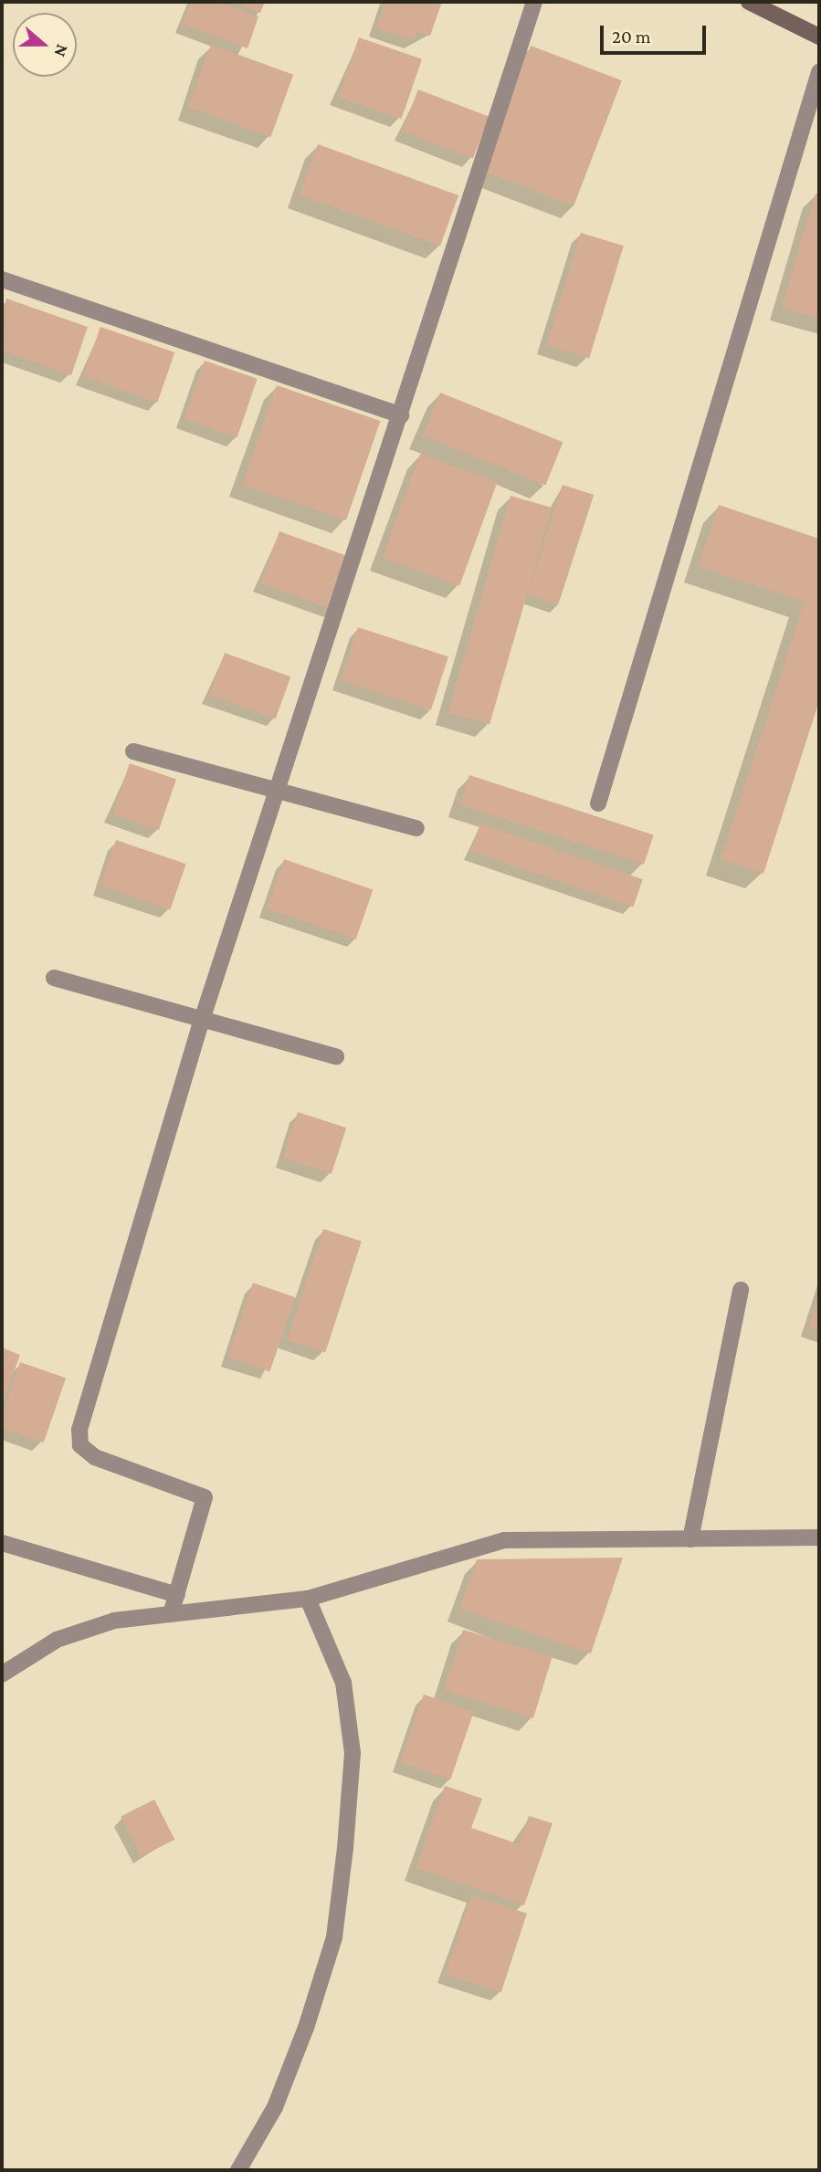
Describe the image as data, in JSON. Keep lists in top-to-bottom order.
{
  "scale_bar": "20 m",
  "north": "right"
}
